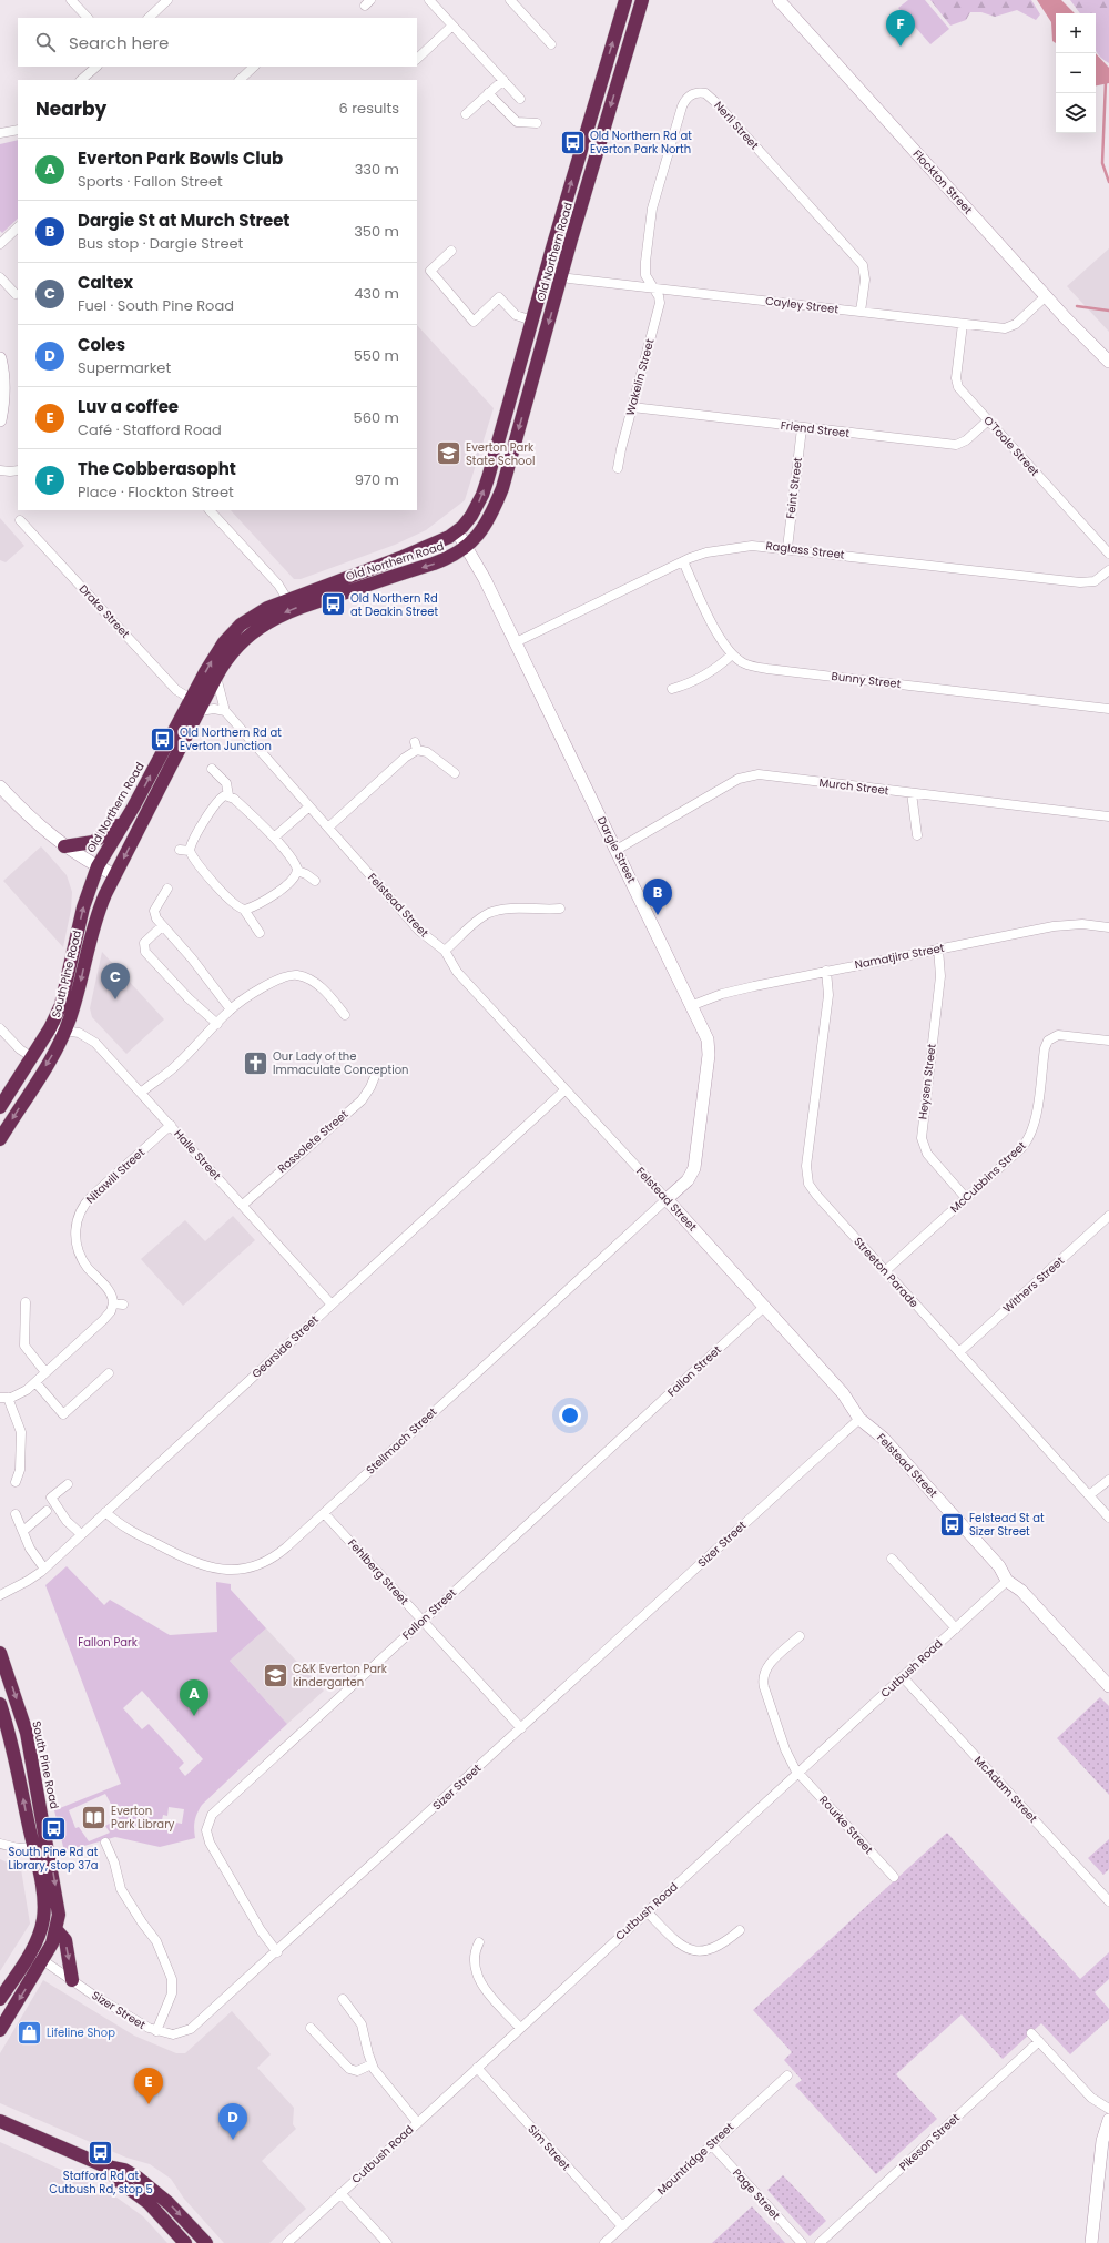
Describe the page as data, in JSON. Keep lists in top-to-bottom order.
{
  "streets": {
    "highway": ["Old Northern Road", "South Pine Road"],
    "street": [
      "Nerli Street",
      "Flockton Street",
      "Cayley Street",
      "Wakelin Street",
      "Friend Street",
      "O'Toole Street",
      "Feint Street",
      "Raglass Street",
      "Drake Street",
      "Bunny Street",
      "Murch Street",
      "Dargie Street",
      "Felstead Street",
      "Namatjira Street",
      "Heysen Street",
      "Rossolete Street",
      "Halle Street",
      "Nitawill Street",
      "McCubbins Street",
      "Streeton Parade",
      "Withers Street",
      "Gearside Street",
      "Fallon Street",
      "Stellmach Street",
      "Sizer Street",
      "Fehlberg Street",
      "Cutbush Road",
      "McAdam Street",
      "Rourke Street",
      "Pikeson Street",
      "Sim Street",
      "Mountridge Street",
      "Page Street"
    ]
  },
  "crossings": [
    ["Nerli Street", "Cayley Street"],
    ["Nerli Street", "Wakelin Street"],
    ["Flockton Street", "Cayley Street"],
    ["Old Northern Road", "Cayley Street"],
    ["Old Northern Road", "Drake Street"],
    ["Old Northern Road", "Dargie Street"],
    ["Old Northern Road", "Felstead Street"],
    ["Old Northern Road", "South Pine Road"],
    ["Cayley Street", "Wakelin Street"],
    ["Cayley Street", "O'Toole Street"],
    ["Wakelin Street", "Friend Street"],
    ["Friend Street", "O'Toole Street"],
    ["Friend Street", "Feint Street"],
    ["Feint Street", "Raglass Street"],
    ["Raglass Street", "Bunny Street"],
    ["Raglass Street", "Dargie Street"],
    ["Murch Street", "Dargie Street"],
    ["Dargie Street", "Felstead Street"],
    ["Dargie Street", "Namatjira Street"],
    ["Dargie Street", "Stellmach Street"],
    ["Felstead Street", "Gearside Street"],
    ["Felstead Street", "Fallon Street"],
    ["Felstead Street", "Stellmach Street"],
    ["Felstead Street", "Sizer Street"],
    ["Felstead Street", "Cutbush Road"],
    ["Namatjira Street", "Heysen Street"],
    ["Namatjira Street", "Streeton Parade"],
    ["South Pine Road", "Halle Street"],
    ["South Pine Road", "Sizer Street"],
    ["Heysen Street", "McCubbins Street"],
    ["Rossolete Street", "Halle Street"],
    ["Halle Street", "Nitawill Street"],
    ["Halle Street", "Gearside Street"],
    ["McCubbins Street", "Streeton Parade"],
    ["Streeton Parade", "Withers Street"],
    ["Gearside Street", "Stellmach Street"],
    ["Fallon Street", "Sizer Street"],
    ["Fallon Street", "Fehlberg Street"],
    ["Stellmach Street", "Fehlberg Street"],
    ["Sizer Street", "Fehlberg Street"],
    ["Cutbush Road", "McAdam Street"],
    ["Cutbush Road", "Rourke Street"],
    ["Cutbush Road", "Sim Street"],
    ["Sim Street", "Mountridge Street"],
    ["Mountridge Street", "Page Street"]
  ],
  "parks": ["Fallon Park"],
  "places": {
    "bus stop": [
      "Old Northern Rd at Everton Park North",
      "Old Northern Rd at Deakin Street",
      "Old Northern Rd at Everton Junction",
      "Felstead St at Sizer Street",
      "South Pine Rd at Library, stop 37a",
      "Stafford Rd at Cutbush Rd, stop 5"
    ],
    "school or university": ["Everton Park State School", "C&K Everton Park kindergarten"],
    "church": ["Our Lady of the Immaculate Conception"],
    "library": ["Everton Park Library"],
    "shop": ["Lifeline Shop"]
  },
  "page": {
    "pins": [
      "F",
      "B",
      "C",
      "A",
      "E",
      "D"
    ],
    "map_buttons": ["+", "−"],
    "search": "Search here",
    "heading": ["Nearby", "6 results"],
    "list": [
      {
        "mark": "A",
        "name": "Everton Park Bowls Club",
        "note": "Sports · Fallon Street",
        "value": "330 m"
      },
      {
        "mark": "B",
        "name": "Dargie St at Murch Street",
        "note": "Bus stop · Dargie Street",
        "value": "350 m"
      },
      {
        "mark": "C",
        "name": "Caltex",
        "note": "Fuel · South Pine Road",
        "value": "430 m"
      },
      {
        "mark": "D",
        "name": "Coles",
        "note": "Supermarket",
        "value": "550 m"
      },
      {
        "mark": "E",
        "name": "Luv a coffee",
        "note": "Café · Stafford Road",
        "value": "560 m"
      },
      {
        "mark": "F",
        "name": "The Cobberasopht",
        "note": "Place · Flockton Street",
        "value": "970 m"
      }
    ]
  }
}
